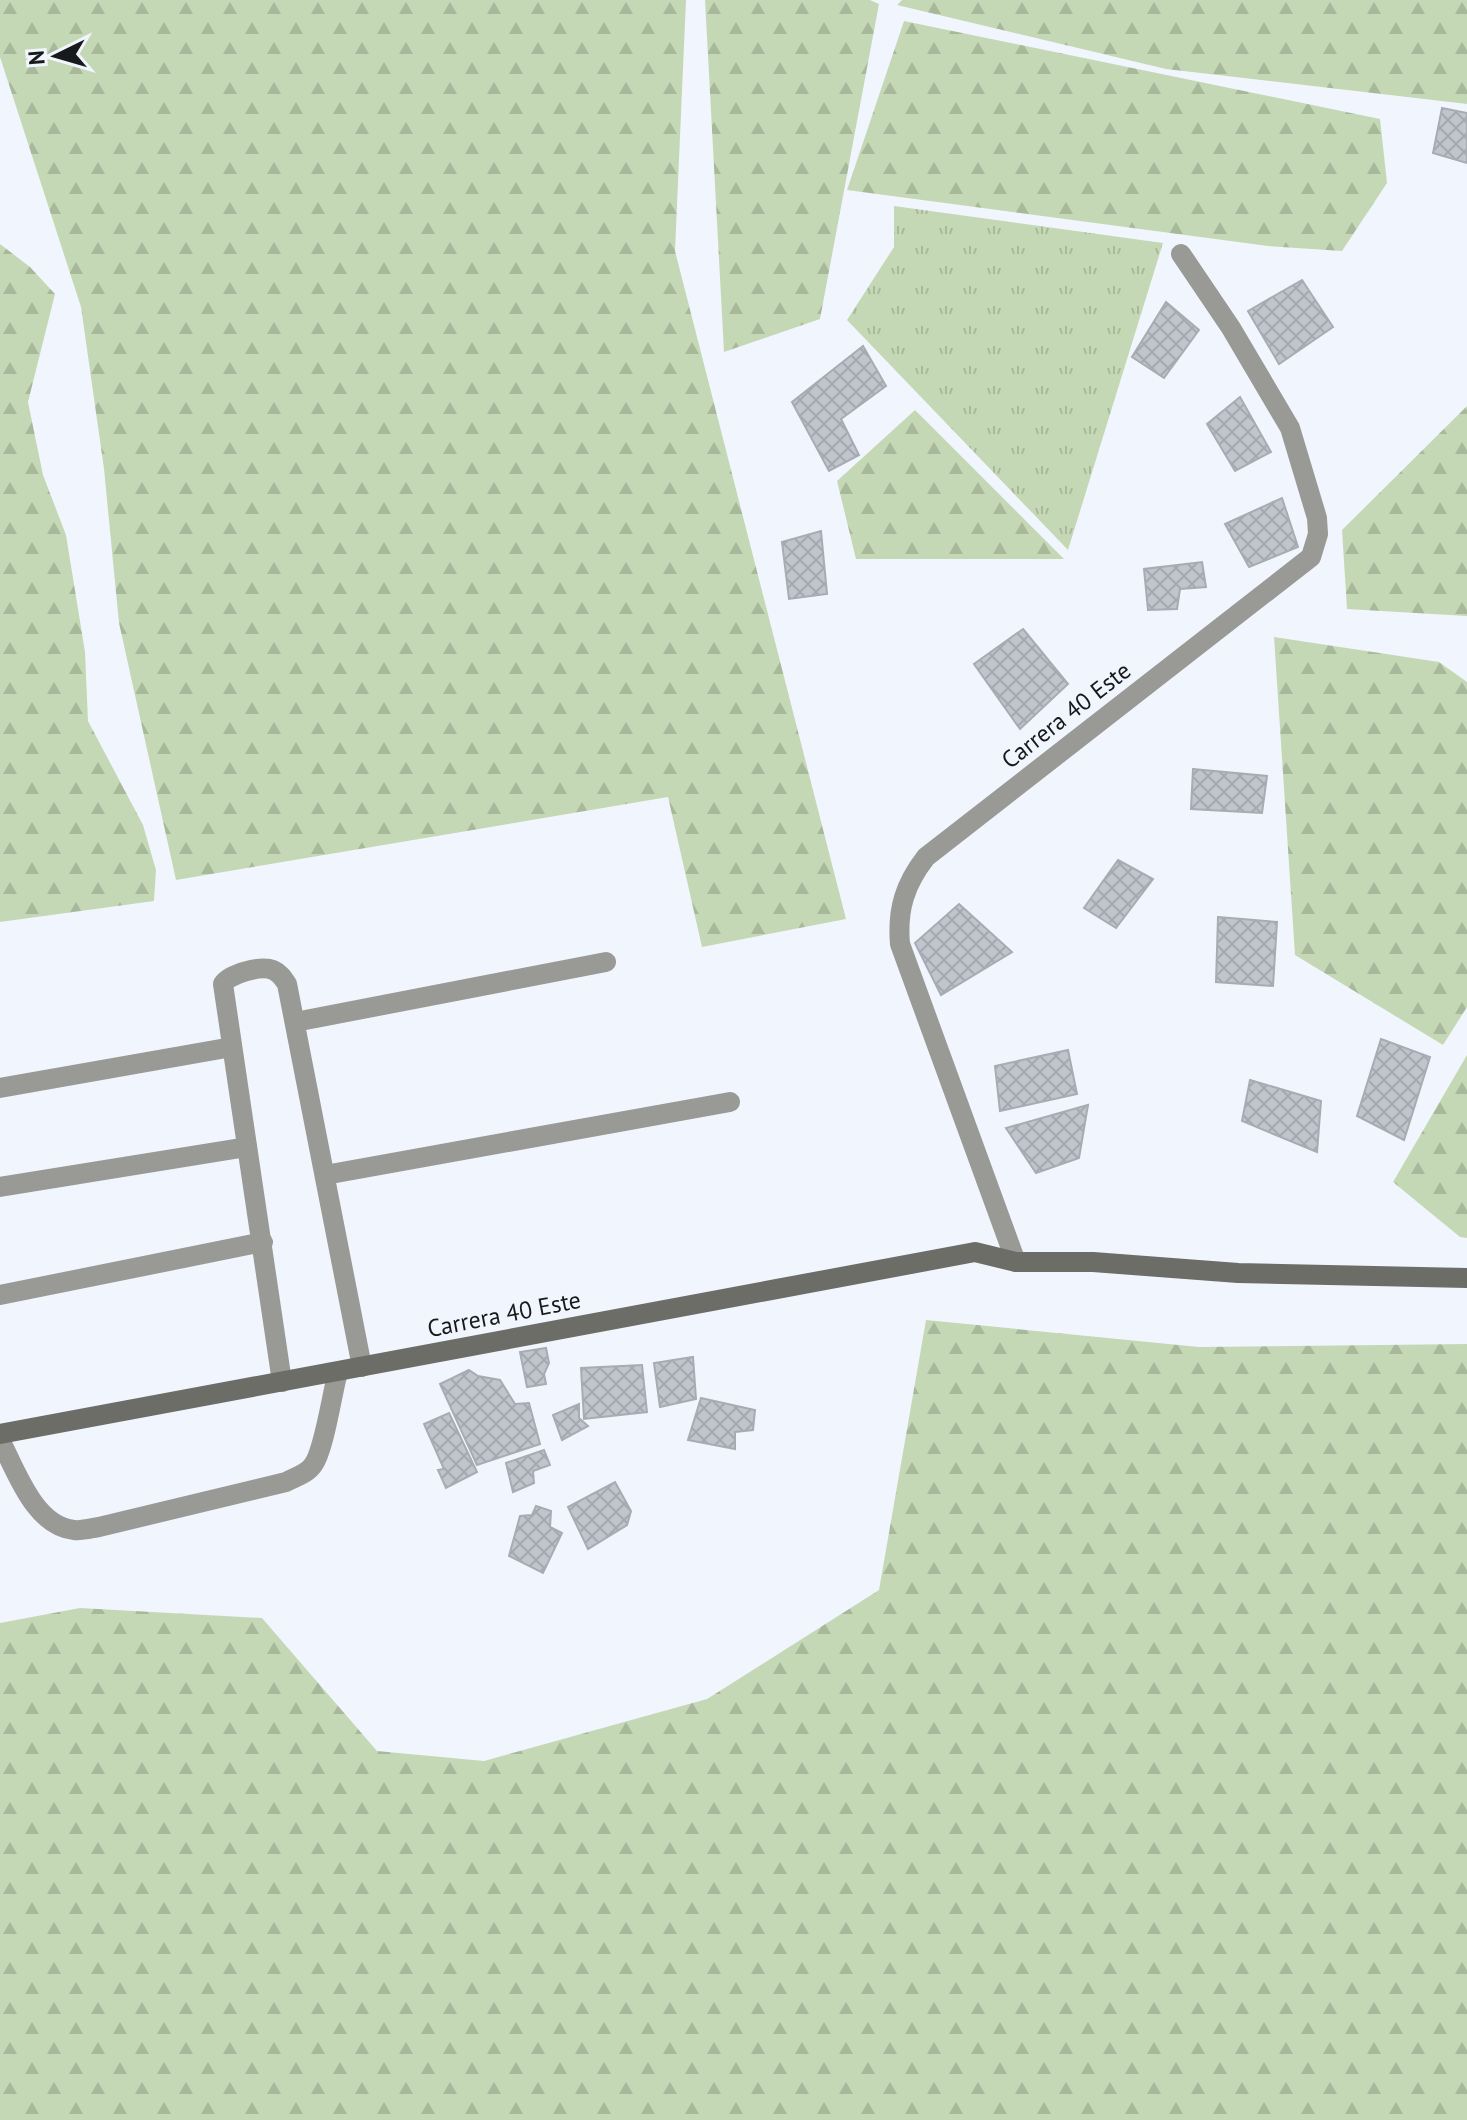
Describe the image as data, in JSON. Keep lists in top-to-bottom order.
{
  "streets": {
    "street": ["Carrera 40 Este"]
  },
  "north": "left"
}
